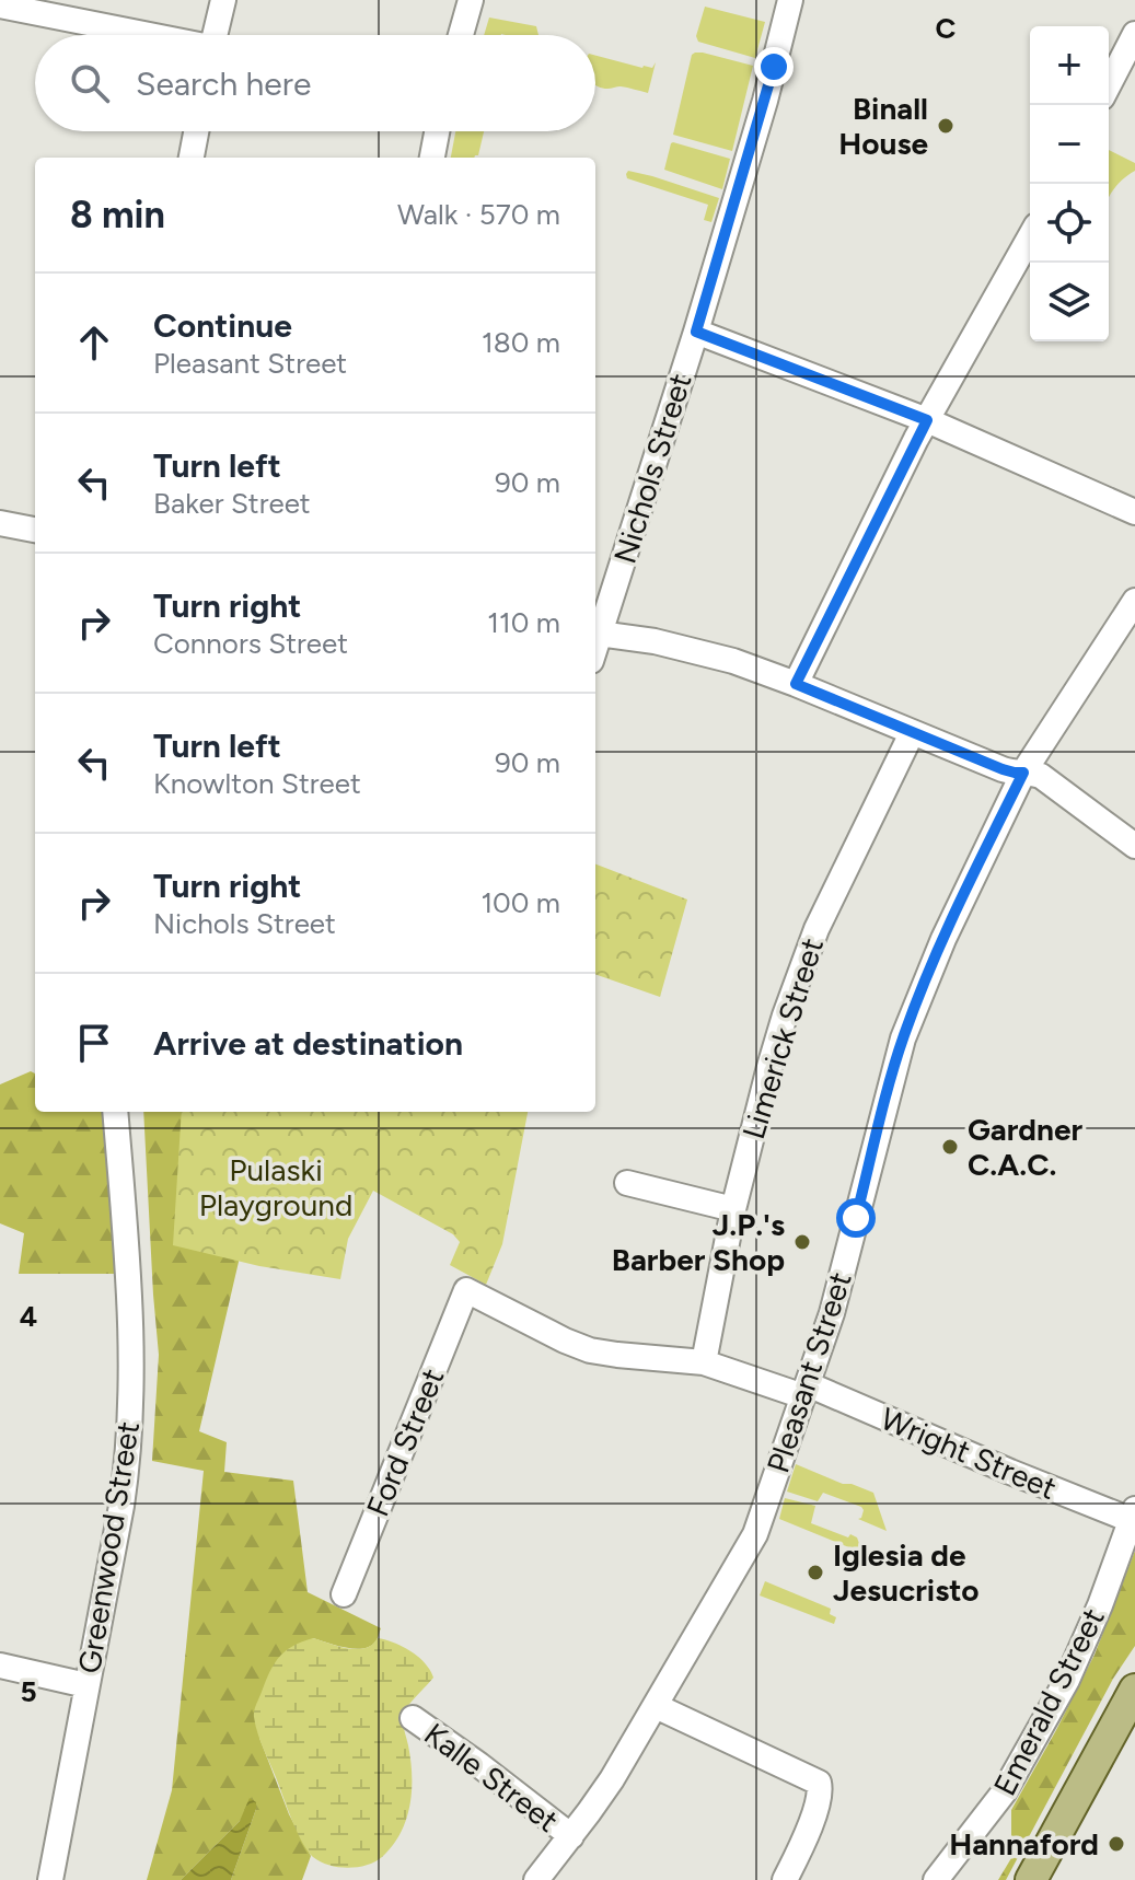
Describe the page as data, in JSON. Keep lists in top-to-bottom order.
{
  "streets": {
    "street": [
      "Nichols Street",
      "Limerick Street",
      "Pleasant Street",
      "Ford Street",
      "Wright Street",
      "Greenwood Street",
      "Emerald Street",
      "Kalle Street"
    ]
  },
  "crossings": [
    ["Limerick Street", "Wright Street"],
    ["Pleasant Street", "Wright Street"],
    ["Pleasant Street", "Kalle Street"],
    ["Ford Street", "Wright Street"],
    ["Wright Street", "Emerald Street"]
  ],
  "parks": ["Pulaski Playground"],
  "places": [
    "Binall House",
    "Gardner C.A.C.",
    "J.P.'s Barber Shop",
    "Iglesia de Jesucristo",
    "Hannaford"
  ],
  "page": {
    "map_buttons": ["+", "−"],
    "search": "Search here",
    "heading": ["8 min", "Walk · 570 m"],
    "list": [
      ["Continue", "Pleasant Street", "180 m"],
      ["Turn left", "Baker Street", "90 m"],
      ["Turn right", "Connors Street", "110 m"],
      ["Turn left", "Knowlton Street", "90 m"],
      ["Turn right", "Nichols Street", "100 m"],
      "Arrive at destination"
    ]
  },
  "grid": {
    "columns": ["C"],
    "rows": ["4", "5"]
  }
}
